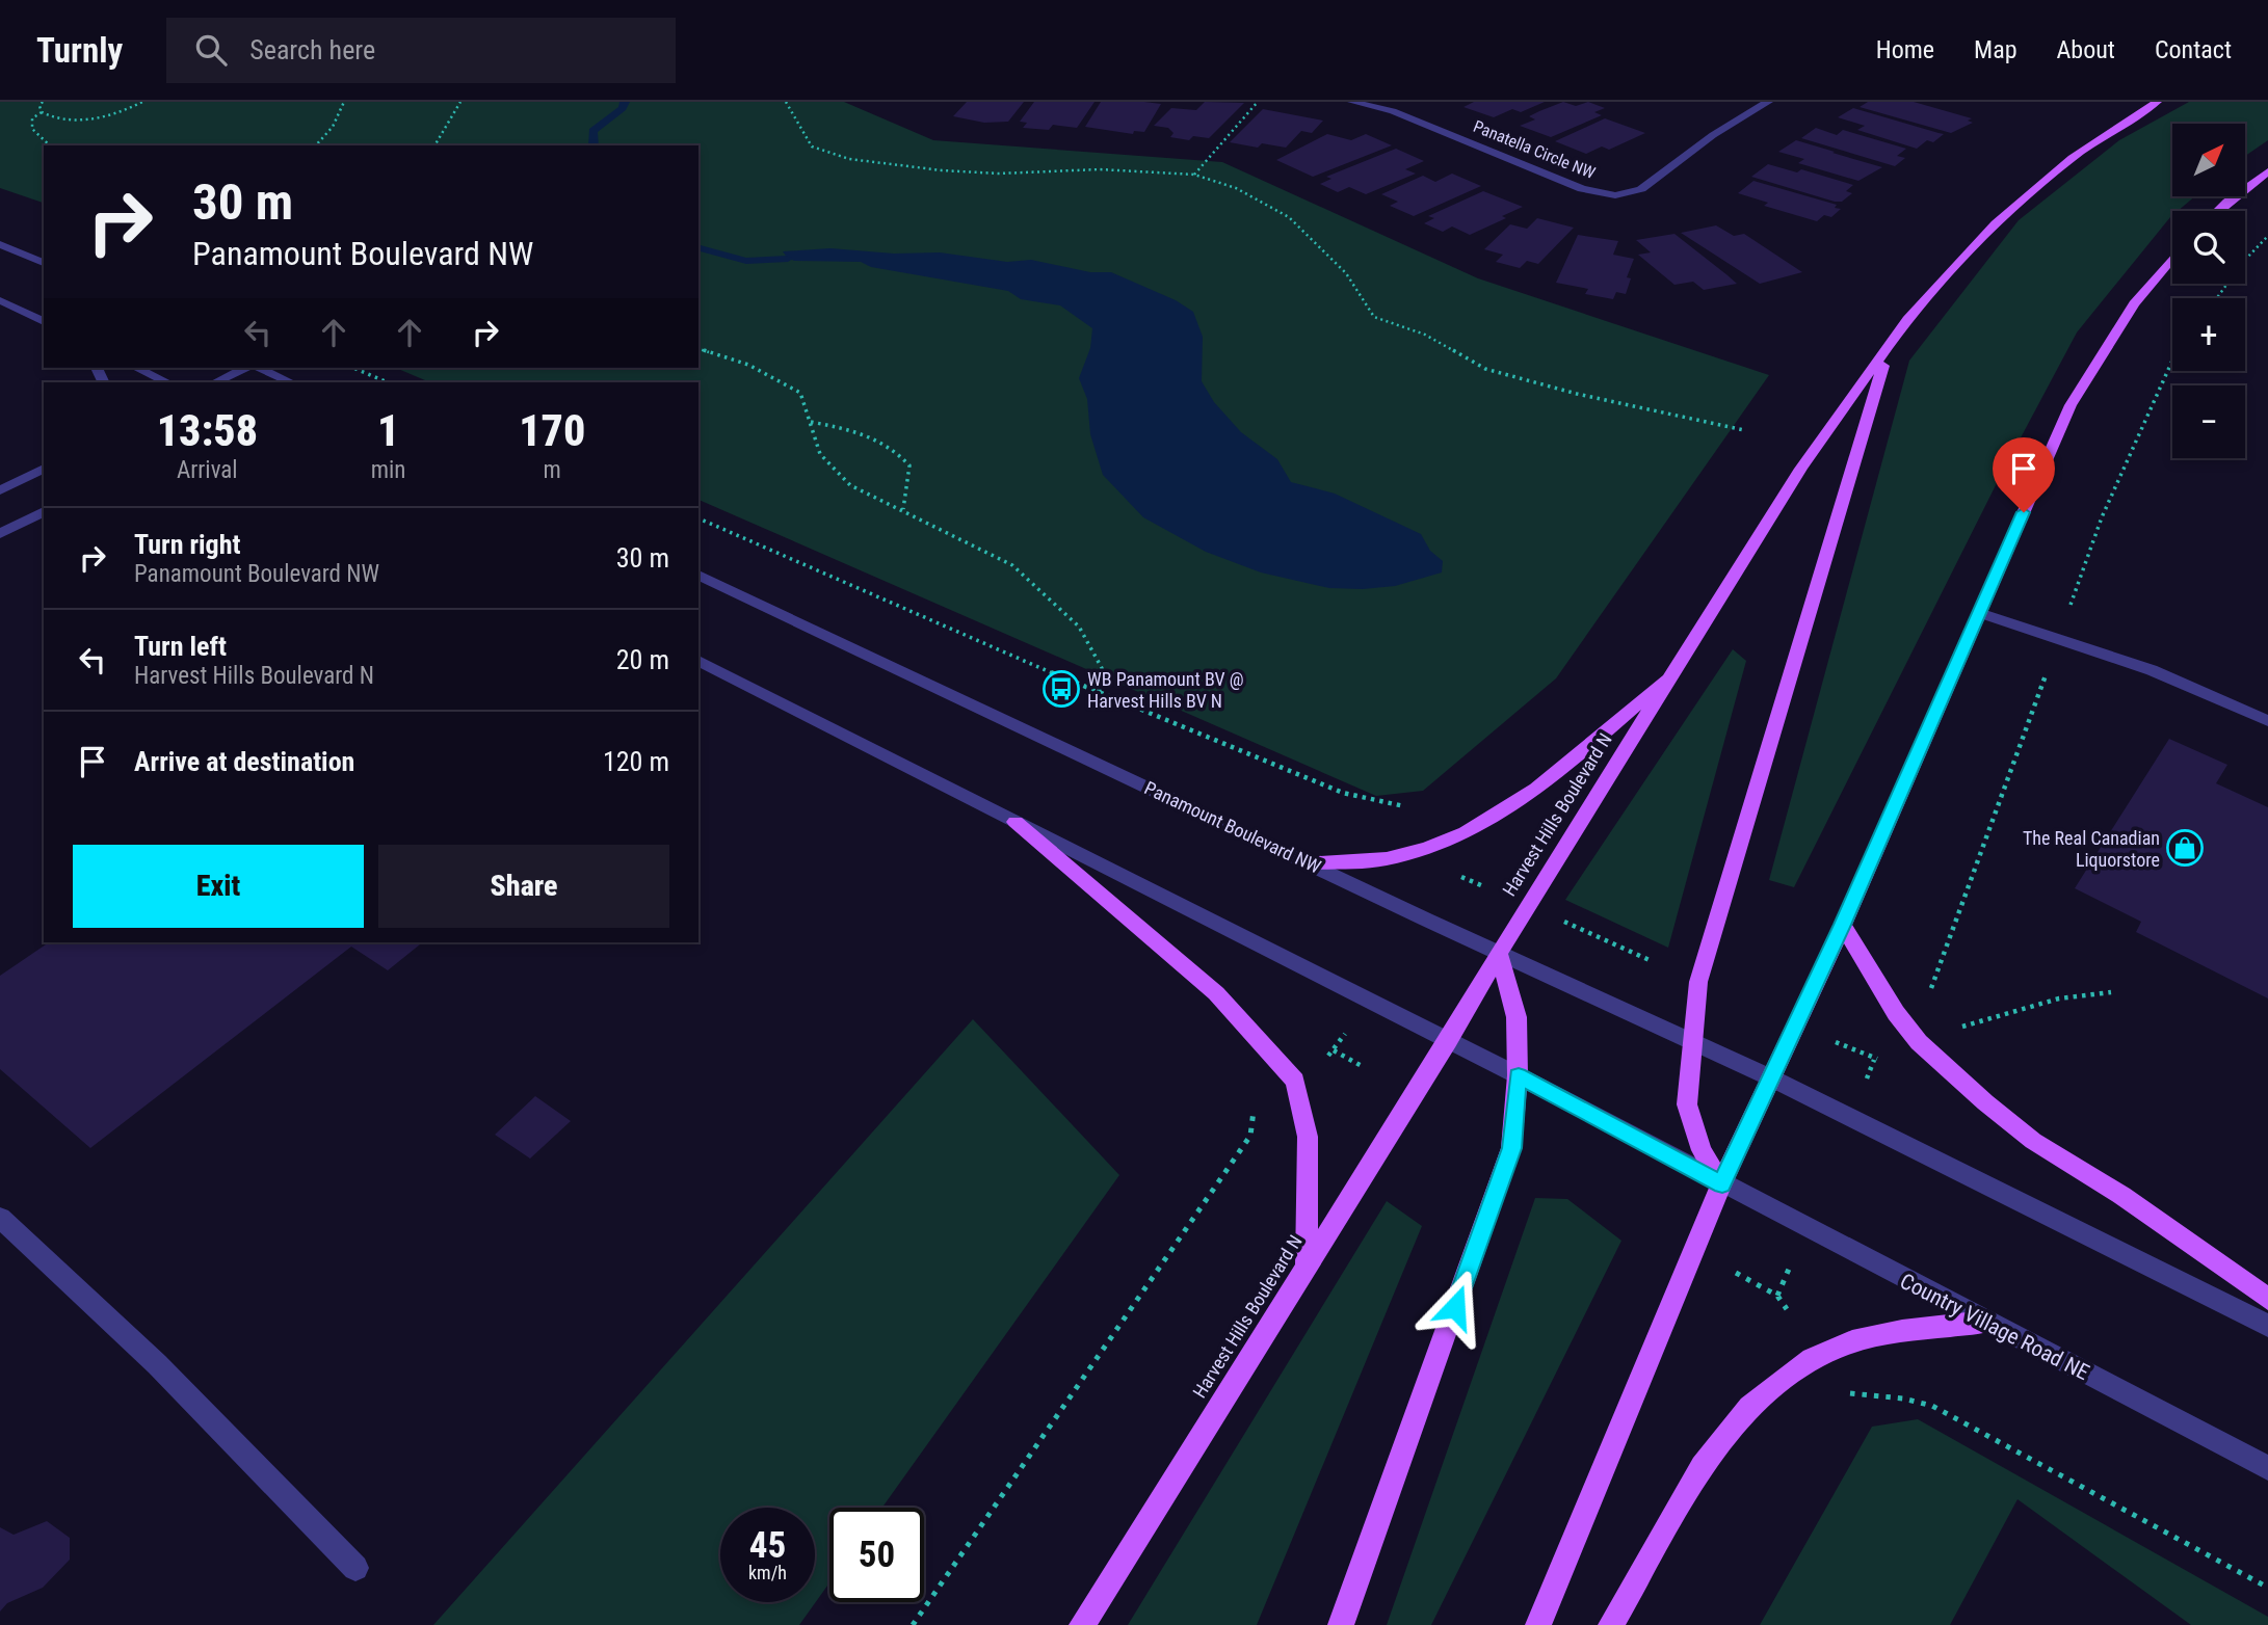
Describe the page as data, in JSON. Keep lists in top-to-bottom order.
{
  "streets": {
    "main road": ["Harvest Hills Boulevard N"],
    "street": ["Panatella Circle NW", "Panamount Boulevard NW", "Country Village Road NE"]
  },
  "crossings": [
    ["Harvest Hills Boulevard N", "Panamount Boulevard NW"]
  ],
  "places": {
    "bus stop": ["WB Panamount BV @ Harvest Hills BV N"],
    "shop": ["The Real Canadian Liquorstore"]
  },
  "north": "top right",
  "page": {
    "header": "Turnly",
    "search": "Search here",
    "nav": [
      "Home",
      "Map",
      "About",
      "Contact"
    ],
    "map_buttons": ["+", "−"],
    "turn": ["30 m", "Panamount Boulevard NW"],
    "eta": [
      "13:58",
      "Arrival",
      "1",
      "min",
      "170",
      "m"
    ],
    "list": [
      {
        "name": "Turn right",
        "note": "Panamount Boulevard NW",
        "value": "30 m"
      },
      {
        "name": "Turn left",
        "note": "Harvest Hills Boulevard N",
        "value": "20 m"
      },
      {
        "name": "Arrive at destination",
        "value": "120 m"
      }
    ],
    "buttons": ["Exit", "Share"],
    "speed": "45 km/h",
    "limit": "50"
  }
}
